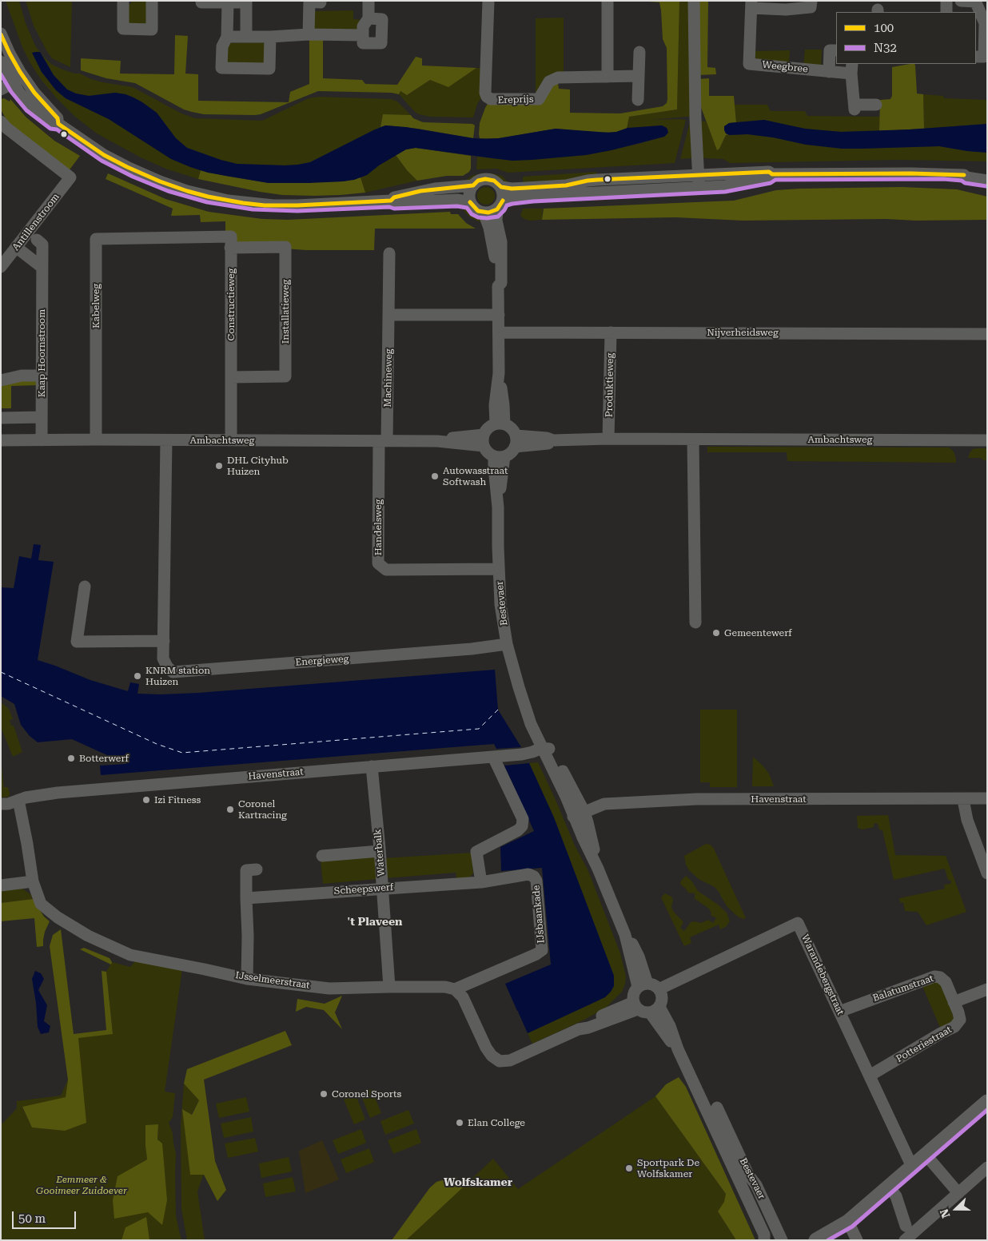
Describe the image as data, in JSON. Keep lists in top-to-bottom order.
{
  "streets": {
    "street": [
      "Weegbree",
      "Ereprijs",
      "Antillenstroom",
      "Constructieweg",
      "Kabelweg",
      "Installatieweg",
      "Nijverheidsweg",
      "Kaap Hoornstroom",
      "Machineweg",
      "Produktieweg",
      "Ambachtsweg",
      "Handelsweg",
      "Bestevaer",
      "Energieweg",
      "Havenstraat",
      "Waterbalk",
      "Scheepswerf",
      "IJsbaankade",
      "Warandebergstraat",
      "IJsselmeerstraat",
      "Balatumstraat",
      "Potteriestraat"
    ]
  },
  "crossings": [
    ["Constructieweg", "Kabelweg"],
    ["Constructieweg", "Installatieweg"],
    ["Constructieweg", "Ambachtsweg"],
    ["Kabelweg", "Installatieweg"],
    ["Kabelweg", "Ambachtsweg"],
    ["Nijverheidsweg", "Produktieweg"],
    ["Kaap Hoornstroom", "Ambachtsweg"],
    ["Machineweg", "Ambachtsweg"],
    ["Machineweg", "Handelsweg"],
    ["Produktieweg", "Ambachtsweg"],
    ["Ambachtsweg", "Handelsweg"],
    ["Ambachtsweg", "Bestevaer"],
    ["Ambachtsweg", "Energieweg"],
    ["Handelsweg", "Bestevaer"],
    ["Bestevaer", "Energieweg"],
    ["Bestevaer", "Havenstraat"],
    ["Bestevaer", "Warandebergstraat"],
    ["Havenstraat", "Waterbalk"],
    ["Havenstraat", "IJsselmeerstraat"],
    ["Waterbalk", "Scheepswerf"],
    ["Waterbalk", "IJsselmeerstraat"],
    ["Scheepswerf", "IJsbaankade"],
    ["IJsbaankade", "IJsselmeerstraat"],
    ["Warandebergstraat", "Balatumstraat"],
    ["Warandebergstraat", "Potteriestraat"],
    ["Balatumstraat", "Potteriestraat"]
  ],
  "districts": ["'t Plaveen", "Wolfskamer"],
  "parks": ["Eemmeer & Gooimeer Zuidoever"],
  "places": [
    "DHL Cityhub Huizen",
    "Autowasstraat Softwash",
    "Gemeentewerf",
    "KNRM station Huizen",
    "Botterwerf",
    "Izi Fitness",
    "Coronel Kartracing",
    "Coronel Sports",
    "Elan College",
    "Sportpark De Wolfskamer"
  ],
  "lines": ["transit line 100", "transit line N32"],
  "legend": ["100", "N32"],
  "scale_bar": "50 m",
  "north": "left"
}
